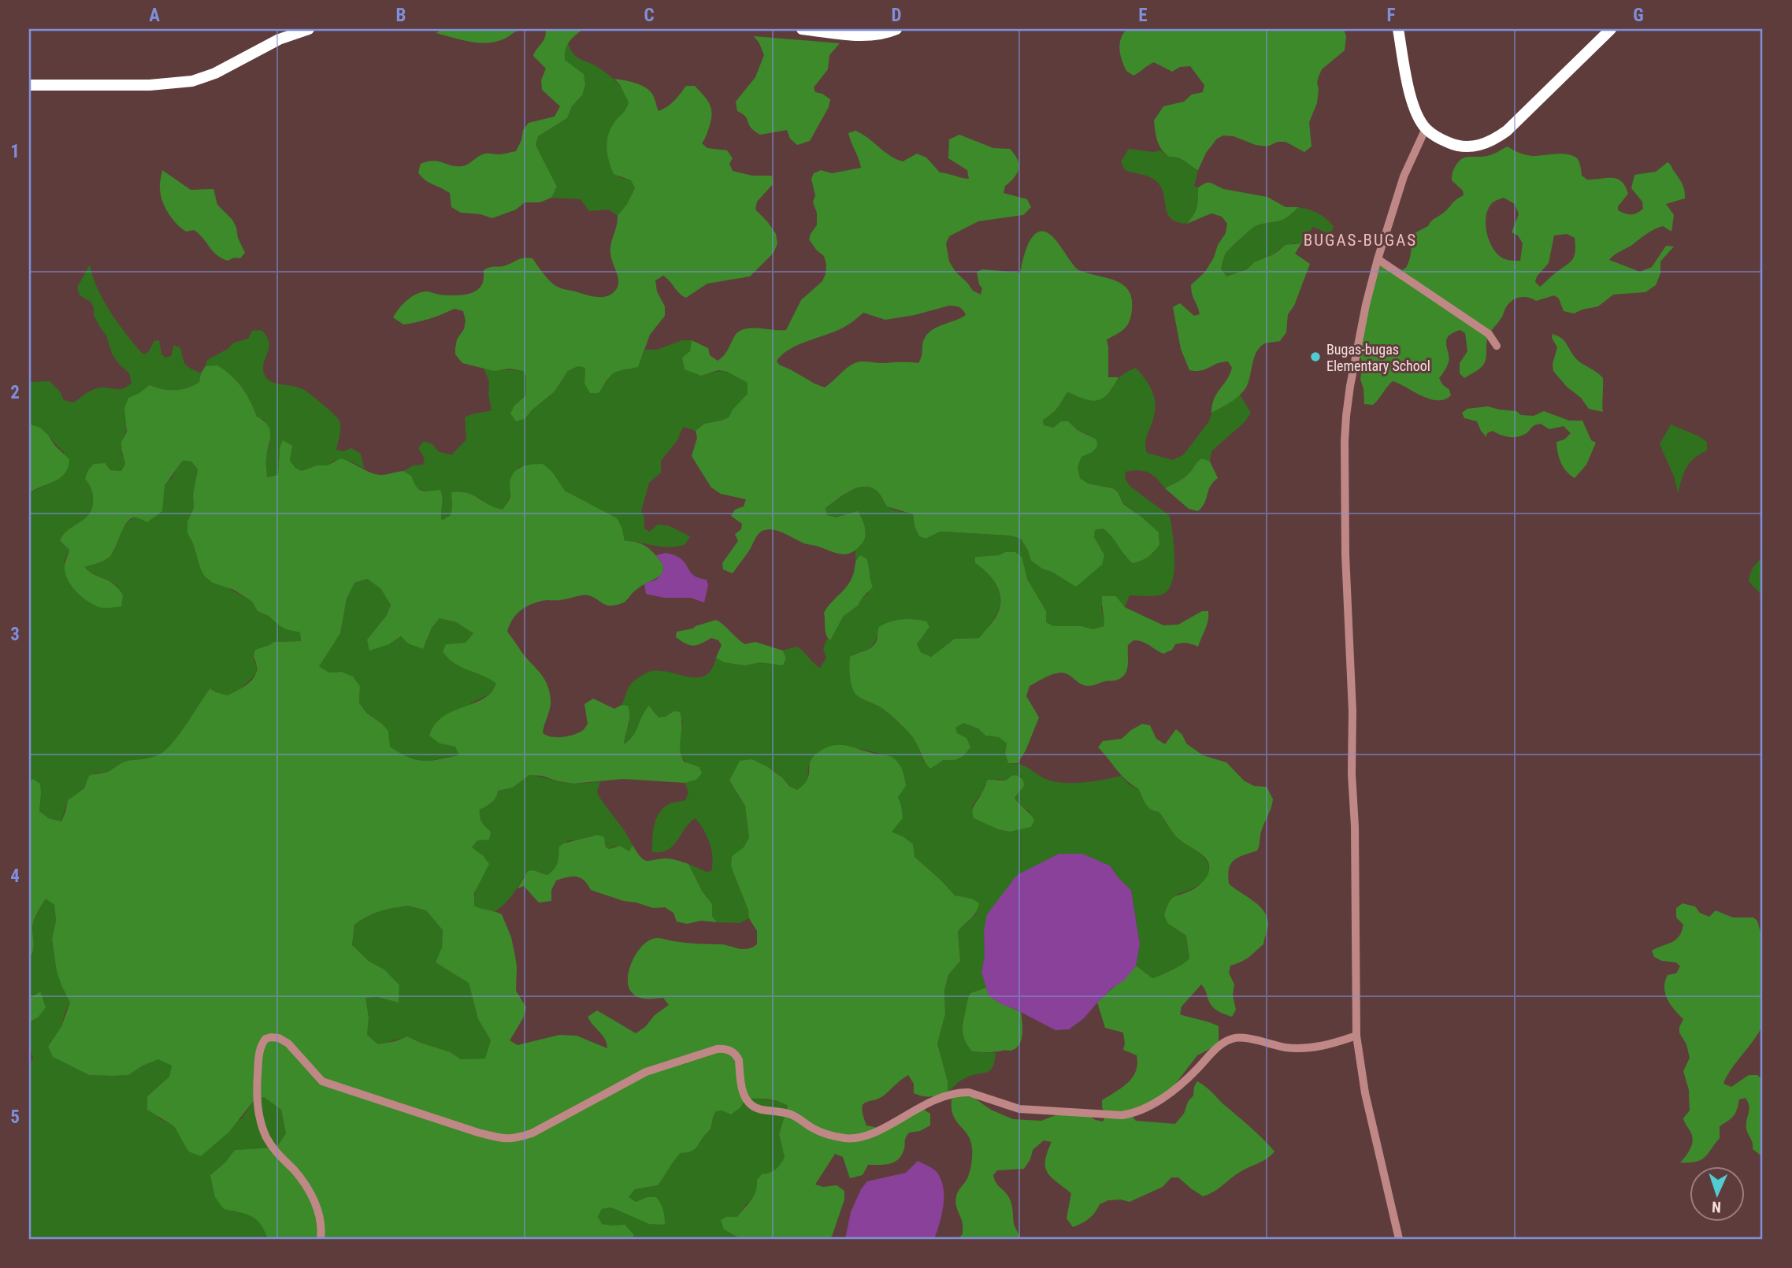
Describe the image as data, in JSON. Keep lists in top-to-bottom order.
{
  "districts": ["BUGAS-BUGAS"],
  "places": ["Bugas-bugas Elementary School"],
  "north": "bottom",
  "grid": {
    "columns": [
      "A",
      "B",
      "C",
      "D",
      "E",
      "F",
      "G"
    ],
    "rows": [
      "1",
      "2",
      "3",
      "4",
      "5"
    ]
  }
}
